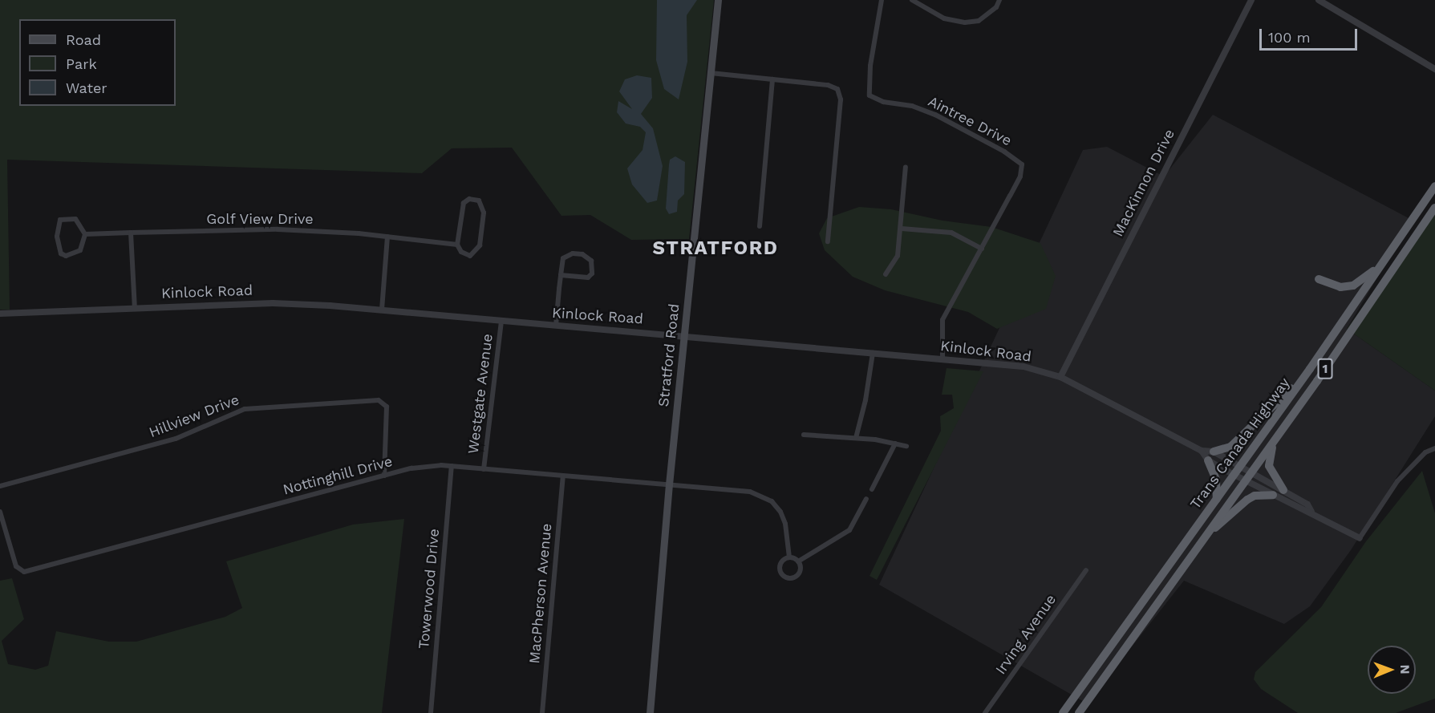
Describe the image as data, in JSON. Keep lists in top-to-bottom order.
{
  "streets": {
    "highway": ["1", "Trans Canada Highway"],
    "main road": ["Stratford Road"],
    "street": [
      "Aintree Drive",
      "MacKinnon Drive",
      "Golf View Drive",
      "Kinlock Road",
      "Westgate Avenue",
      "Hillview Drive",
      "Nottinghill Drive",
      "Towerwood Drive",
      "MacPherson Avenue",
      "Irving Avenue"
    ]
  },
  "crossings": [
    ["MacKinnon Drive", "Kinlock Road"],
    ["Kinlock Road", "Stratford Road"],
    ["Kinlock Road", "Westgate Avenue"],
    ["Kinlock Road", "Trans Canada Highway"],
    ["Stratford Road", "Nottinghill Drive"],
    ["Westgate Avenue", "Nottinghill Drive"],
    ["Hillview Drive", "Nottinghill Drive"],
    ["Nottinghill Drive", "Towerwood Drive"],
    ["Nottinghill Drive", "MacPherson Avenue"]
  ],
  "districts": ["STRATFORD"],
  "legend": ["Road", "Park", "Water"],
  "scale_bar": "100 m",
  "north": "right"
}
